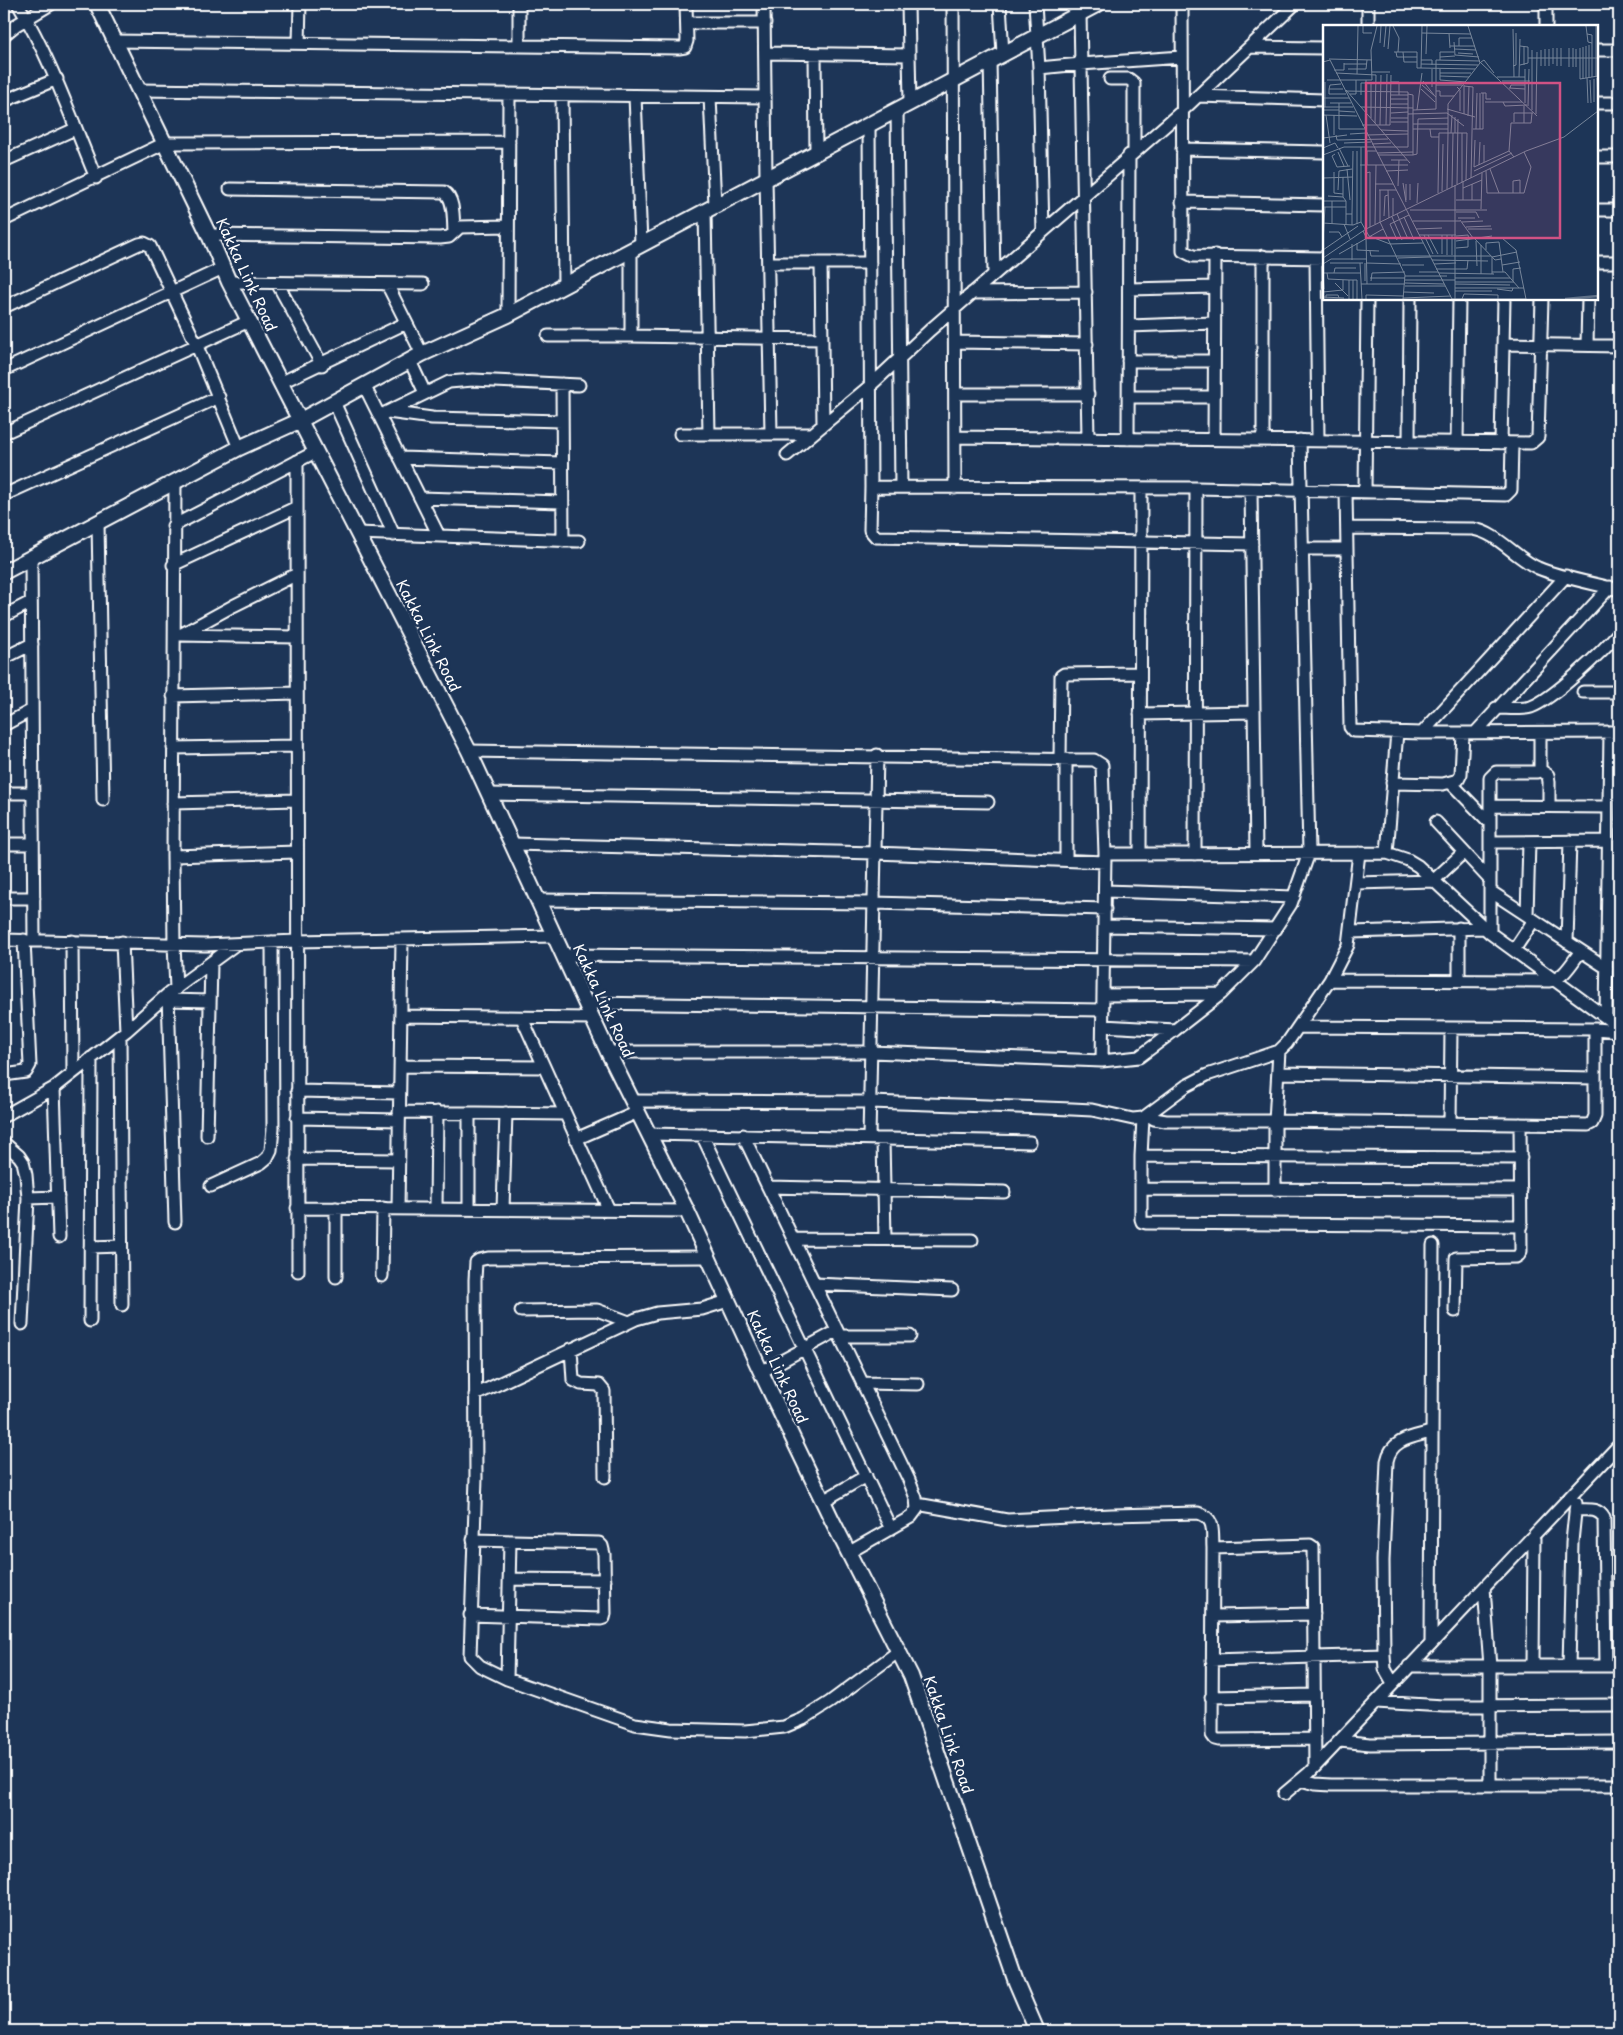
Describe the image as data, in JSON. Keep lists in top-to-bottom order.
{
  "streets": {
    "street": ["Kakka Link Road"]
  }
}
